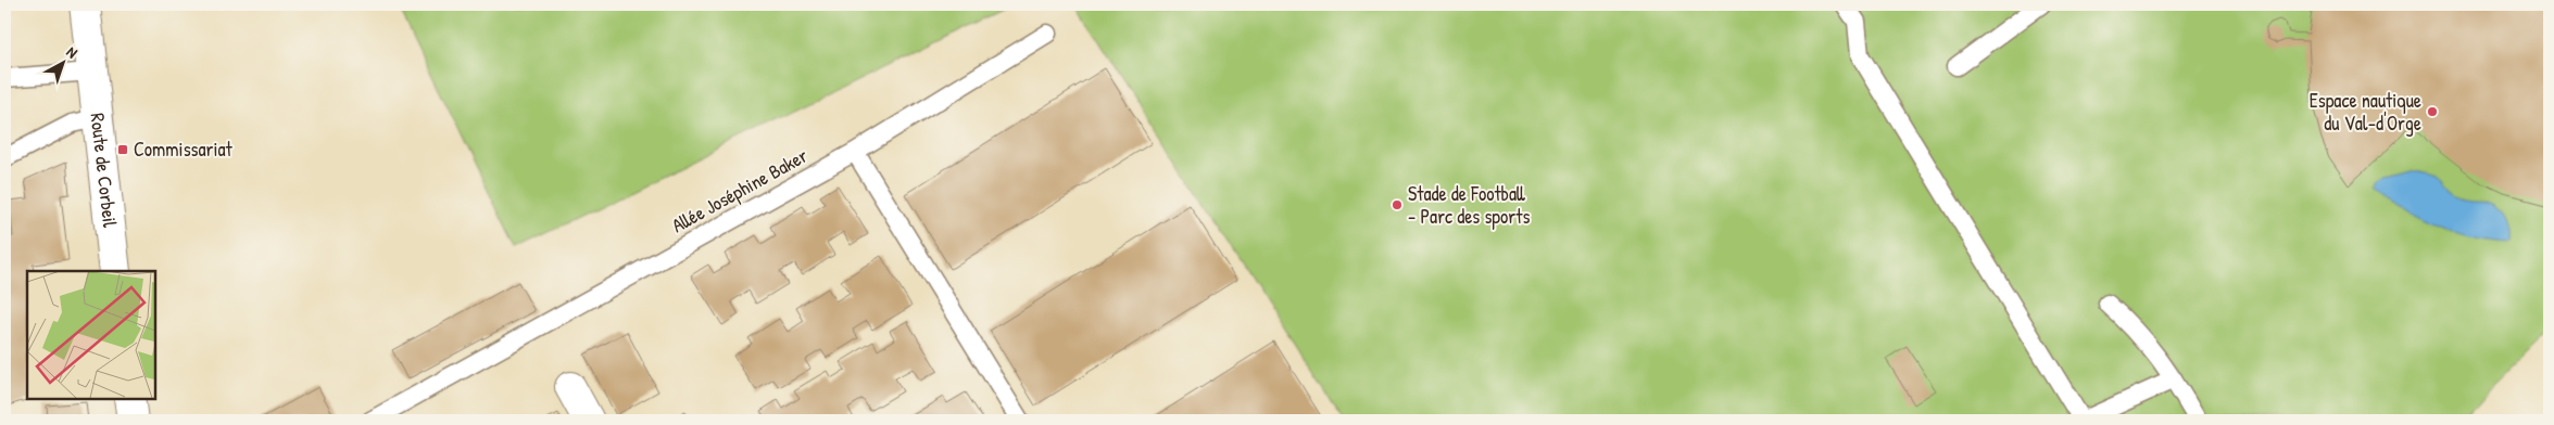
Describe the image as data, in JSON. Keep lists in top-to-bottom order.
{
  "streets": {
    "main road": ["Route de Corbeil"],
    "lane": ["Allée Joséphine Baker"]
  },
  "places": {
    "other": ["Espace nautique du Val-d'Orge", "Stade de Football - Parc des sports"],
    "transit": ["Commissariat"]
  },
  "north": "top right"
}
